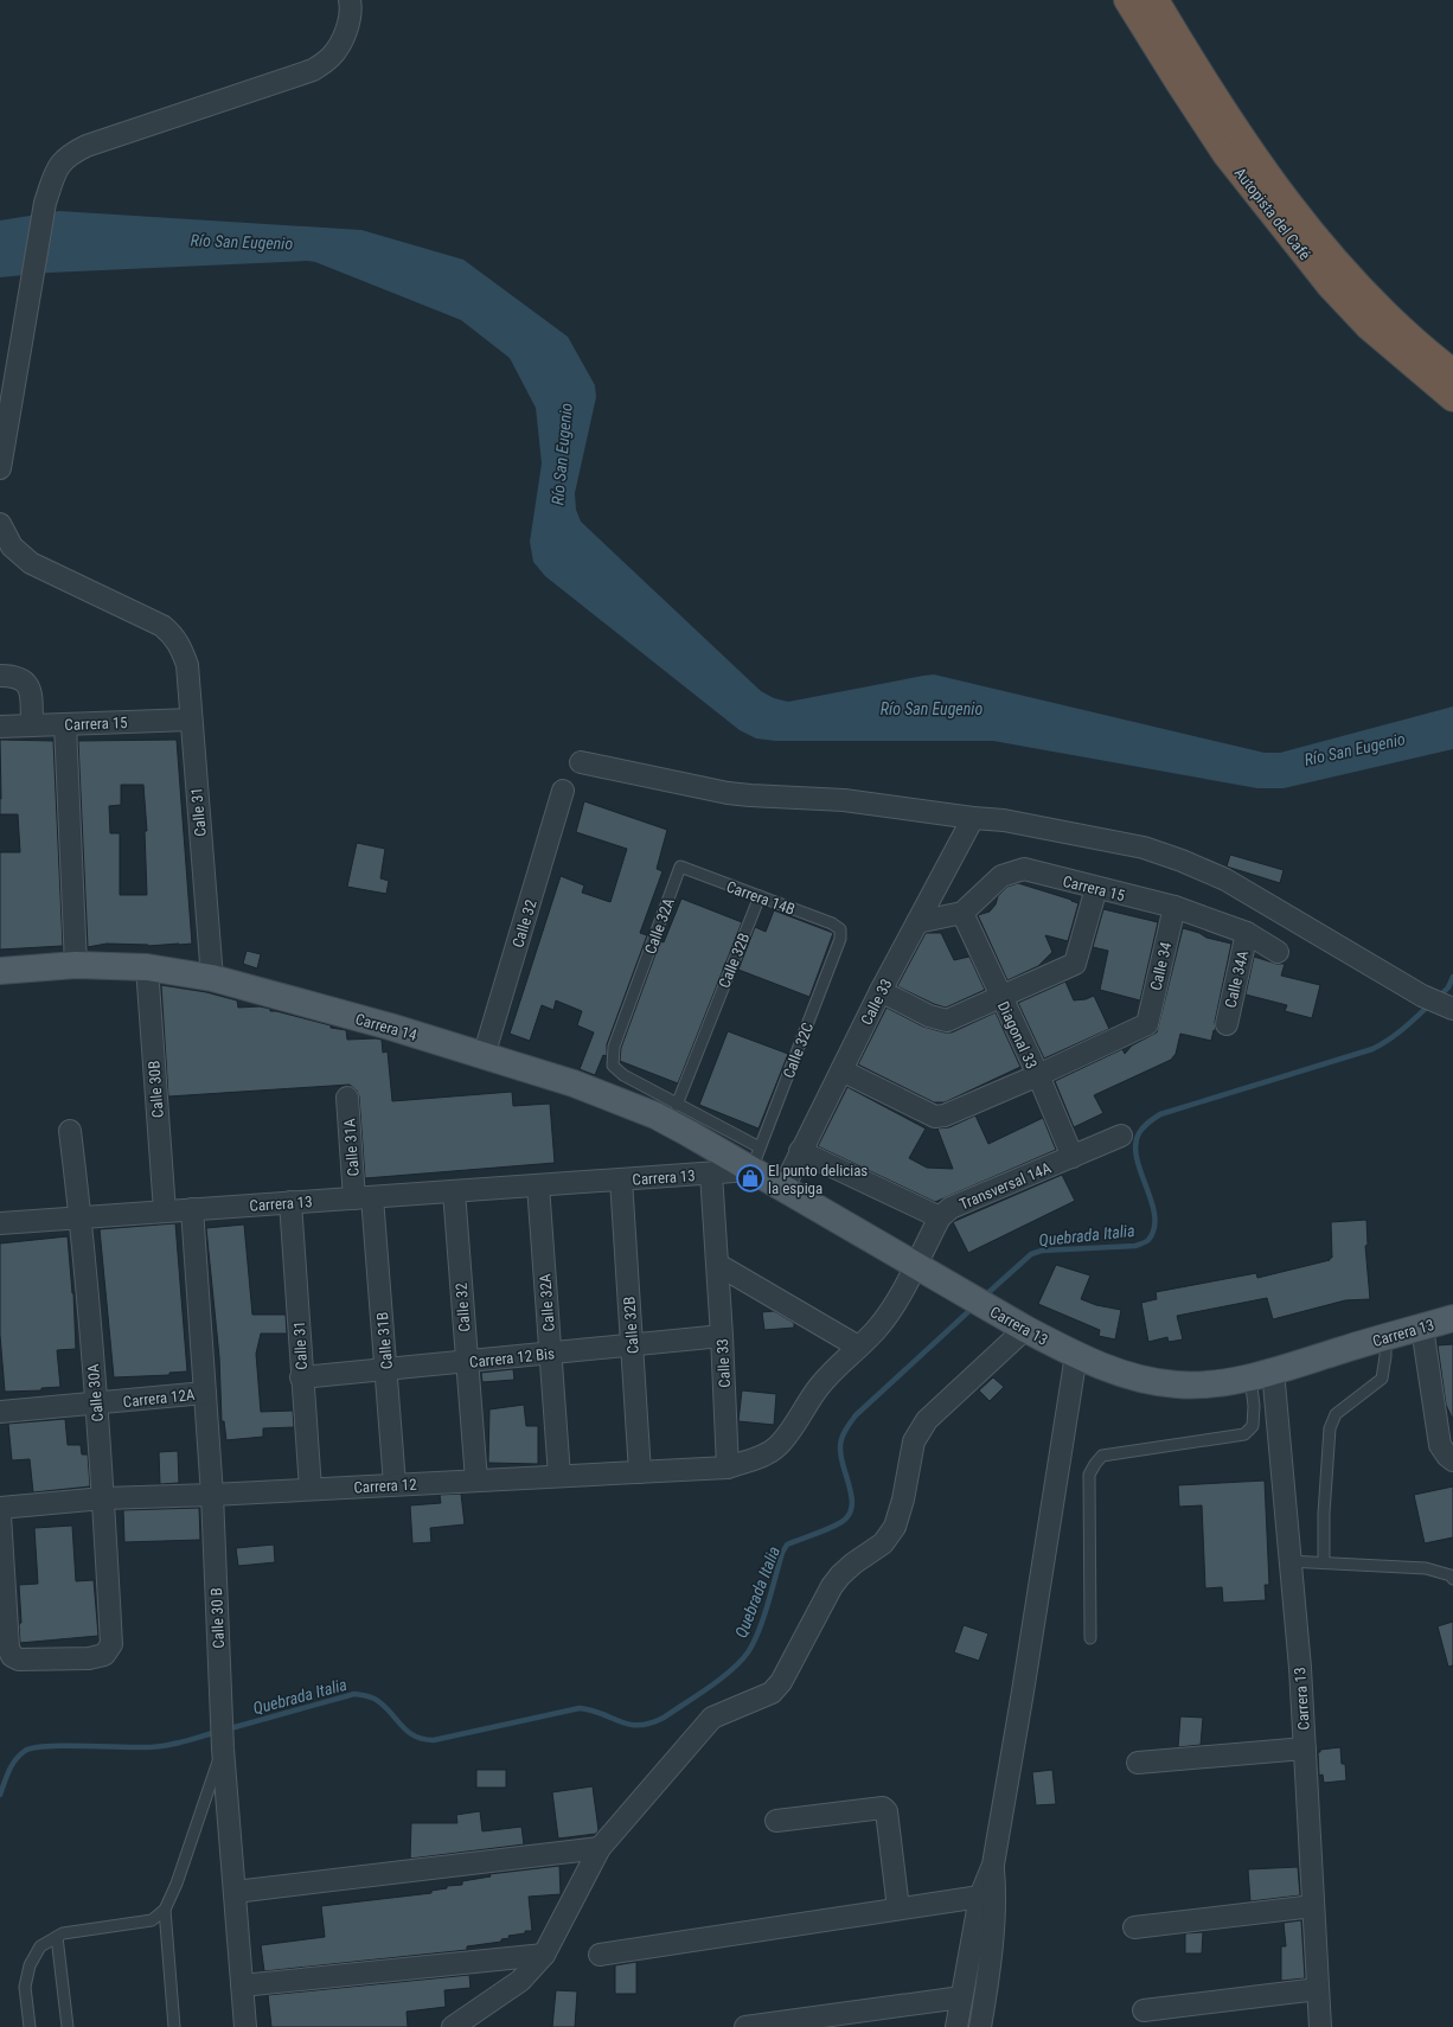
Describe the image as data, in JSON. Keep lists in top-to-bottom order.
{
  "streets": {
    "highway": ["Autopista del Café"],
    "main road": ["Carrera 14", "Carrera 13"],
    "street": [
      "Carrera 15",
      "Calle 31",
      "Calle 32",
      "Calle 32A",
      "Calle 32B",
      "Calle 34",
      "Calle 34A",
      "Calle 33",
      "Diagonal 33",
      "Calle 30B",
      "Calle 31A",
      "Transversal 14A",
      "Calle 31B",
      "Carrera 12 Bis",
      "Calle 30A",
      "Carrera 12A",
      "Carrera 12",
      "Calle 30 B"
    ],
    "lane": ["Carrera 14B", "Calle 32C"]
  },
  "crossings": [
    ["Carrera 15", "Calle 31"],
    ["Carrera 15", "Calle 34"],
    ["Carrera 15", "Calle 34A"],
    ["Carrera 15", "Diagonal 33"],
    ["Calle 31", "Carrera 14"],
    ["Calle 31", "Carrera 13"],
    ["Calle 31", "Carrera 12 Bis"],
    ["Calle 31", "Carrera 12"],
    ["Carrera 14B", "Calle 32A"],
    ["Carrera 14B", "Calle 32B"],
    ["Carrera 14B", "Calle 32C"],
    ["Calle 32", "Carrera 14"],
    ["Calle 32", "Carrera 13"],
    ["Calle 32", "Carrera 12 Bis"],
    ["Calle 32", "Carrera 12"],
    ["Calle 32A", "Calle 32B"],
    ["Calle 32A", "Carrera 13"],
    ["Calle 32A", "Carrera 12 Bis"],
    ["Calle 32A", "Carrera 12"],
    ["Calle 32B", "Carrera 13"],
    ["Calle 32B", "Carrera 12 Bis"],
    ["Calle 32B", "Carrera 12"],
    ["Calle 34", "Diagonal 33"],
    ["Calle 33", "Carrera 13"],
    ["Calle 33", "Carrera 12 Bis"],
    ["Calle 33", "Carrera 12"],
    ["Carrera 14", "Calle 32C"],
    ["Carrera 14", "Calle 30B"],
    ["Carrera 14", "Carrera 13"],
    ["Diagonal 33", "Transversal 14A"],
    ["Calle 32C", "Carrera 13"],
    ["Calle 30B", "Carrera 13"],
    ["Calle 31A", "Carrera 13"],
    ["Calle 31A", "Calle 31B"],
    ["Carrera 13", "Calle 31B"],
    ["Carrera 13", "Calle 30A"],
    ["Carrera 13", "Calle 30 B"],
    ["Calle 31B", "Carrera 12 Bis"],
    ["Calle 31B", "Carrera 12"],
    ["Calle 30A", "Carrera 12A"],
    ["Calle 30A", "Carrera 12"],
    ["Carrera 12A", "Calle 30 B"],
    ["Carrera 12", "Calle 30 B"]
  ],
  "water": ["Río San Eugenio", "Quebrada Italia"],
  "places": {
    "shop": ["El punto delicias la espiga"]
  }
}
